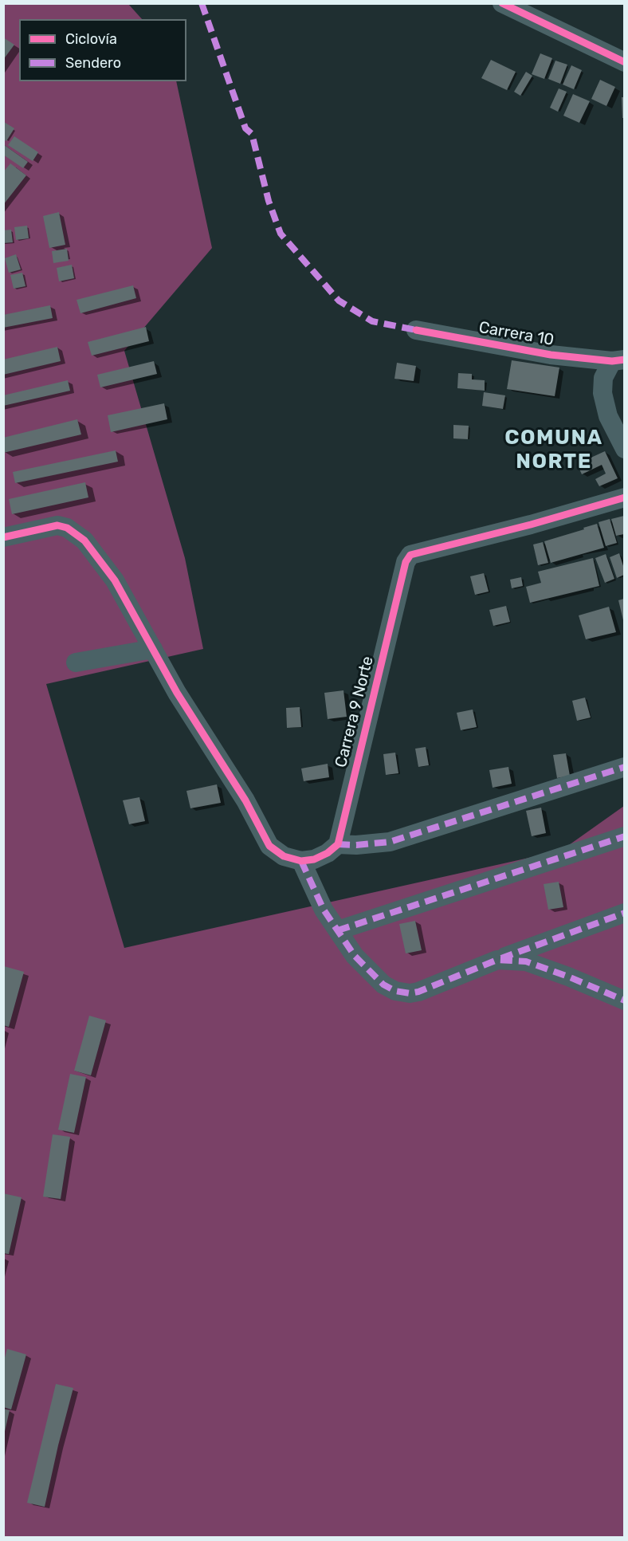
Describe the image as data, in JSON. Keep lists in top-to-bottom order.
{
  "streets": {
    "street": ["Carrera 10", "Carrera 9 Norte"]
  },
  "districts": ["COMUNA NORTE"],
  "legend": ["Ciclovía", "Sendero"]
}
